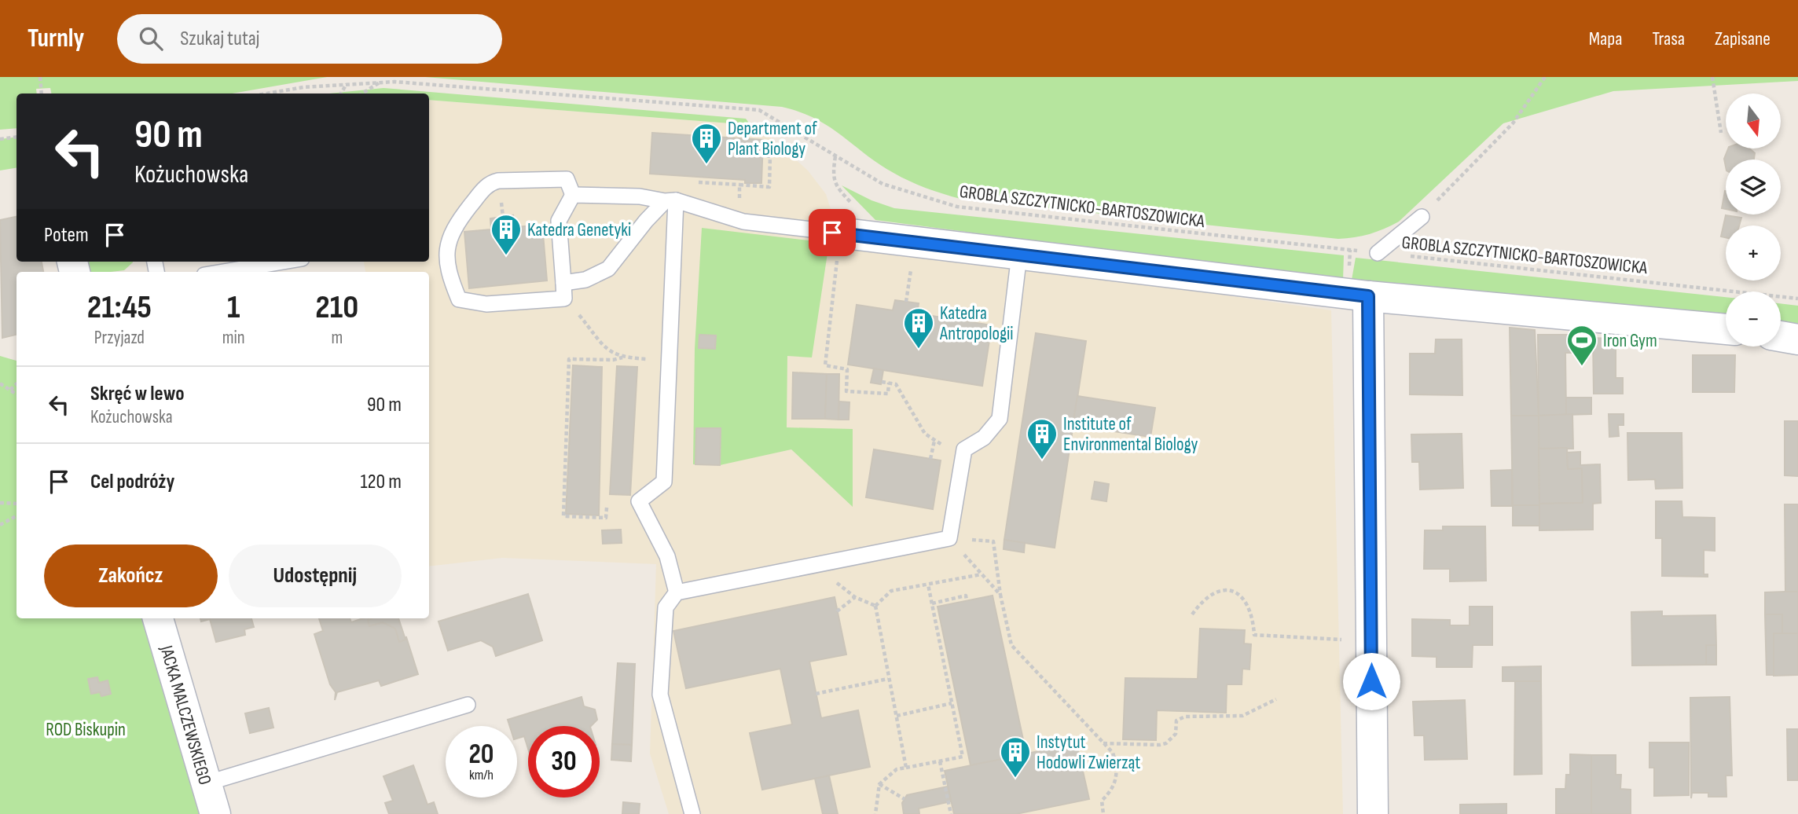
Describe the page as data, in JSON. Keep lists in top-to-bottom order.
{
  "streets": {
    "street": ["JACKA MALCZEWSKIEGO"],
    "path": ["GROBLA SZCZYTNICKO-BARTOSZOWICKA"]
  },
  "parks": ["ROD Biskupin"],
  "places": {
    "building": [
      "Department of Plant Biology",
      "Katedra Genetyki",
      "Katedra Antropologii",
      "Institute of Environmental Biology",
      "Instytut Hodowli Zwierząt"
    ],
    "sports": ["Iron Gym"]
  },
  "north": "bottom",
  "page": {
    "header": "Turnly",
    "search": "Szukaj tutaj",
    "nav": ["Mapa", "Trasa", "Zapisane"],
    "map_buttons": ["+", "−"],
    "turn": ["90 m", "Kożuchowska"],
    "then": "Potem",
    "eta": [
      "21:45",
      "Przyjazd",
      "1",
      "min",
      "210",
      "m"
    ],
    "list": [
      {
        "name": "Skręć w lewo",
        "note": "Kożuchowska",
        "value": "90 m"
      },
      {
        "name": "Cel podróży",
        "value": "120 m"
      }
    ],
    "buttons": ["Zakończ", "Udostępnij"],
    "speed": "20 km/h",
    "limit": "30"
  }
}
